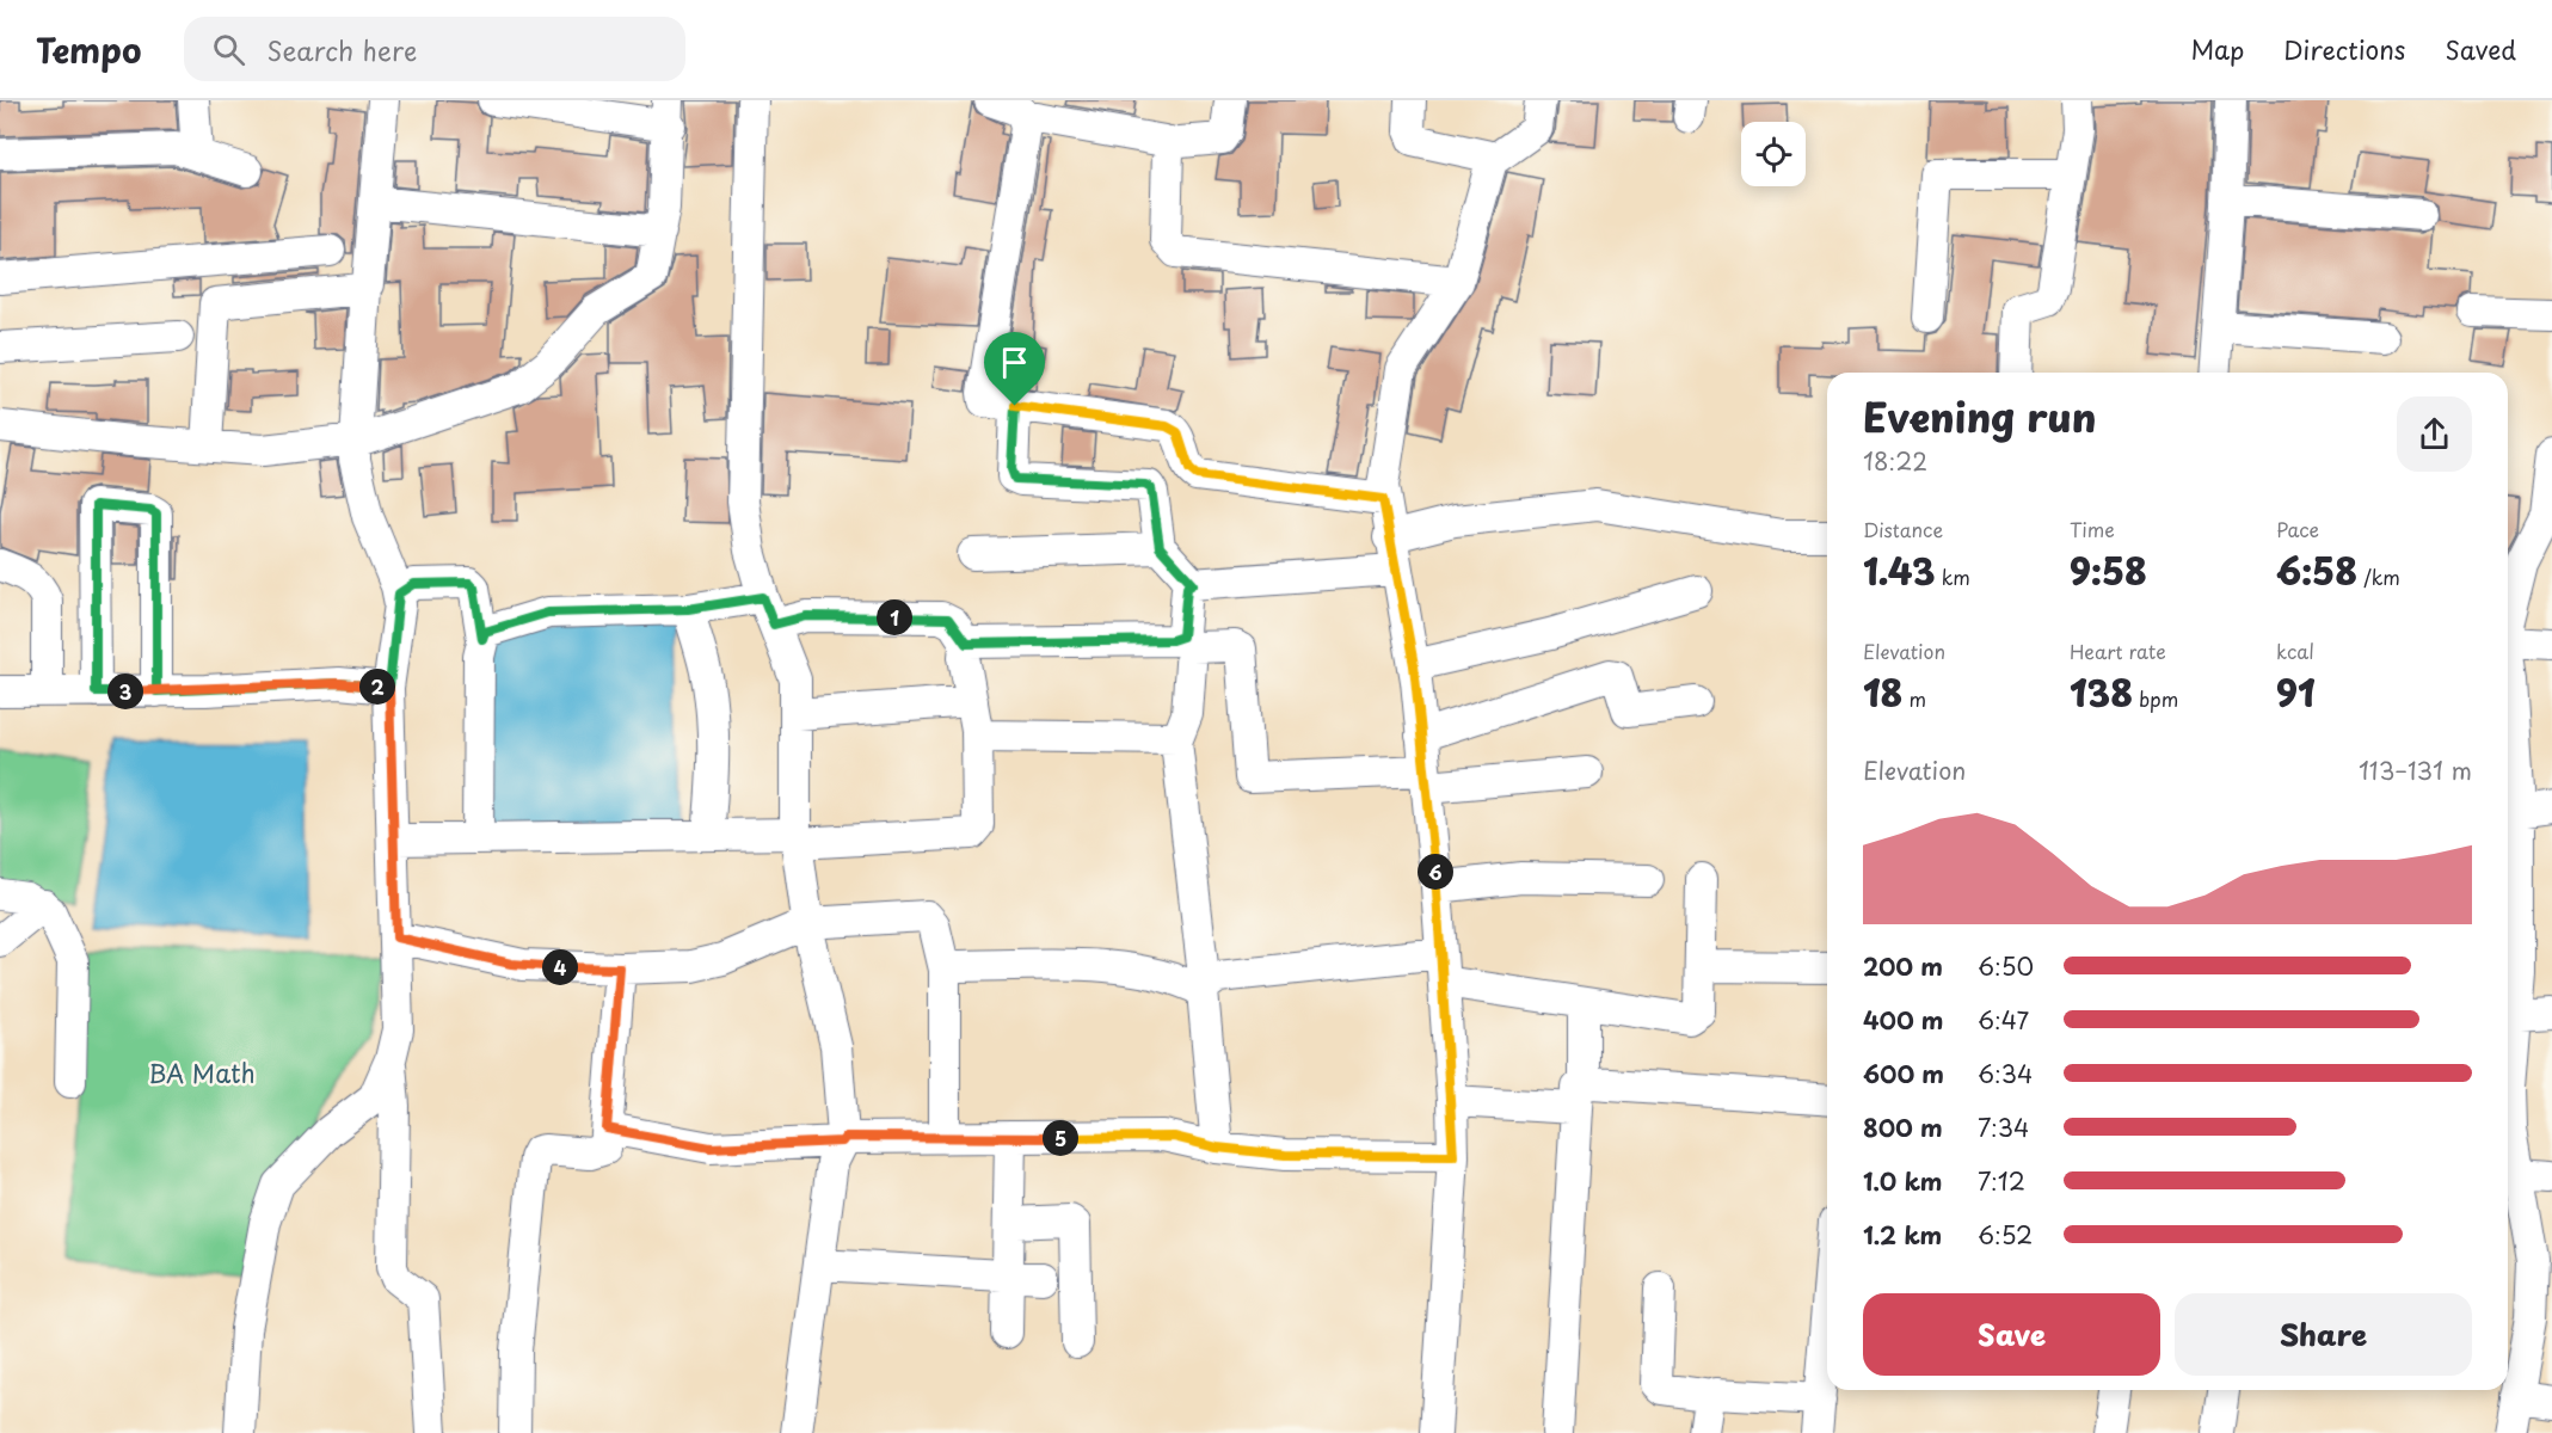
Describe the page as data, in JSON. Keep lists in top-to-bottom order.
{
  "parks": ["BA Math"],
  "page": {
    "header": "Tempo",
    "search": "Search here",
    "nav": ["Map", "Directions", "Saved"],
    "heading": ["Evening run", "18:22"],
    "stats": [
      ["Distance", "1.43 km"],
      ["Time", "9:58"],
      ["Pace", "6:58 /km"],
      ["Elevation", "18 m"],
      ["Heart rate", "138 bpm"],
      ["kcal", "91"]
    ],
    "pins": [
      "1",
      "2",
      "3",
      "6",
      "4",
      "5"
    ],
    "chart": ["Elevation", "113–131 m"],
    "list": [
      {
        "name": "200 m",
        "note": "6:50"
      },
      {
        "name": "400 m",
        "note": "6:47"
      },
      {
        "name": "600 m",
        "note": "6:34"
      },
      {
        "name": "800 m",
        "note": "7:34"
      },
      {
        "name": "1.0 km",
        "note": "7:12"
      },
      {
        "name": "1.2 km",
        "note": "6:52"
      }
    ],
    "buttons": ["Save", "Share"]
  }
}
